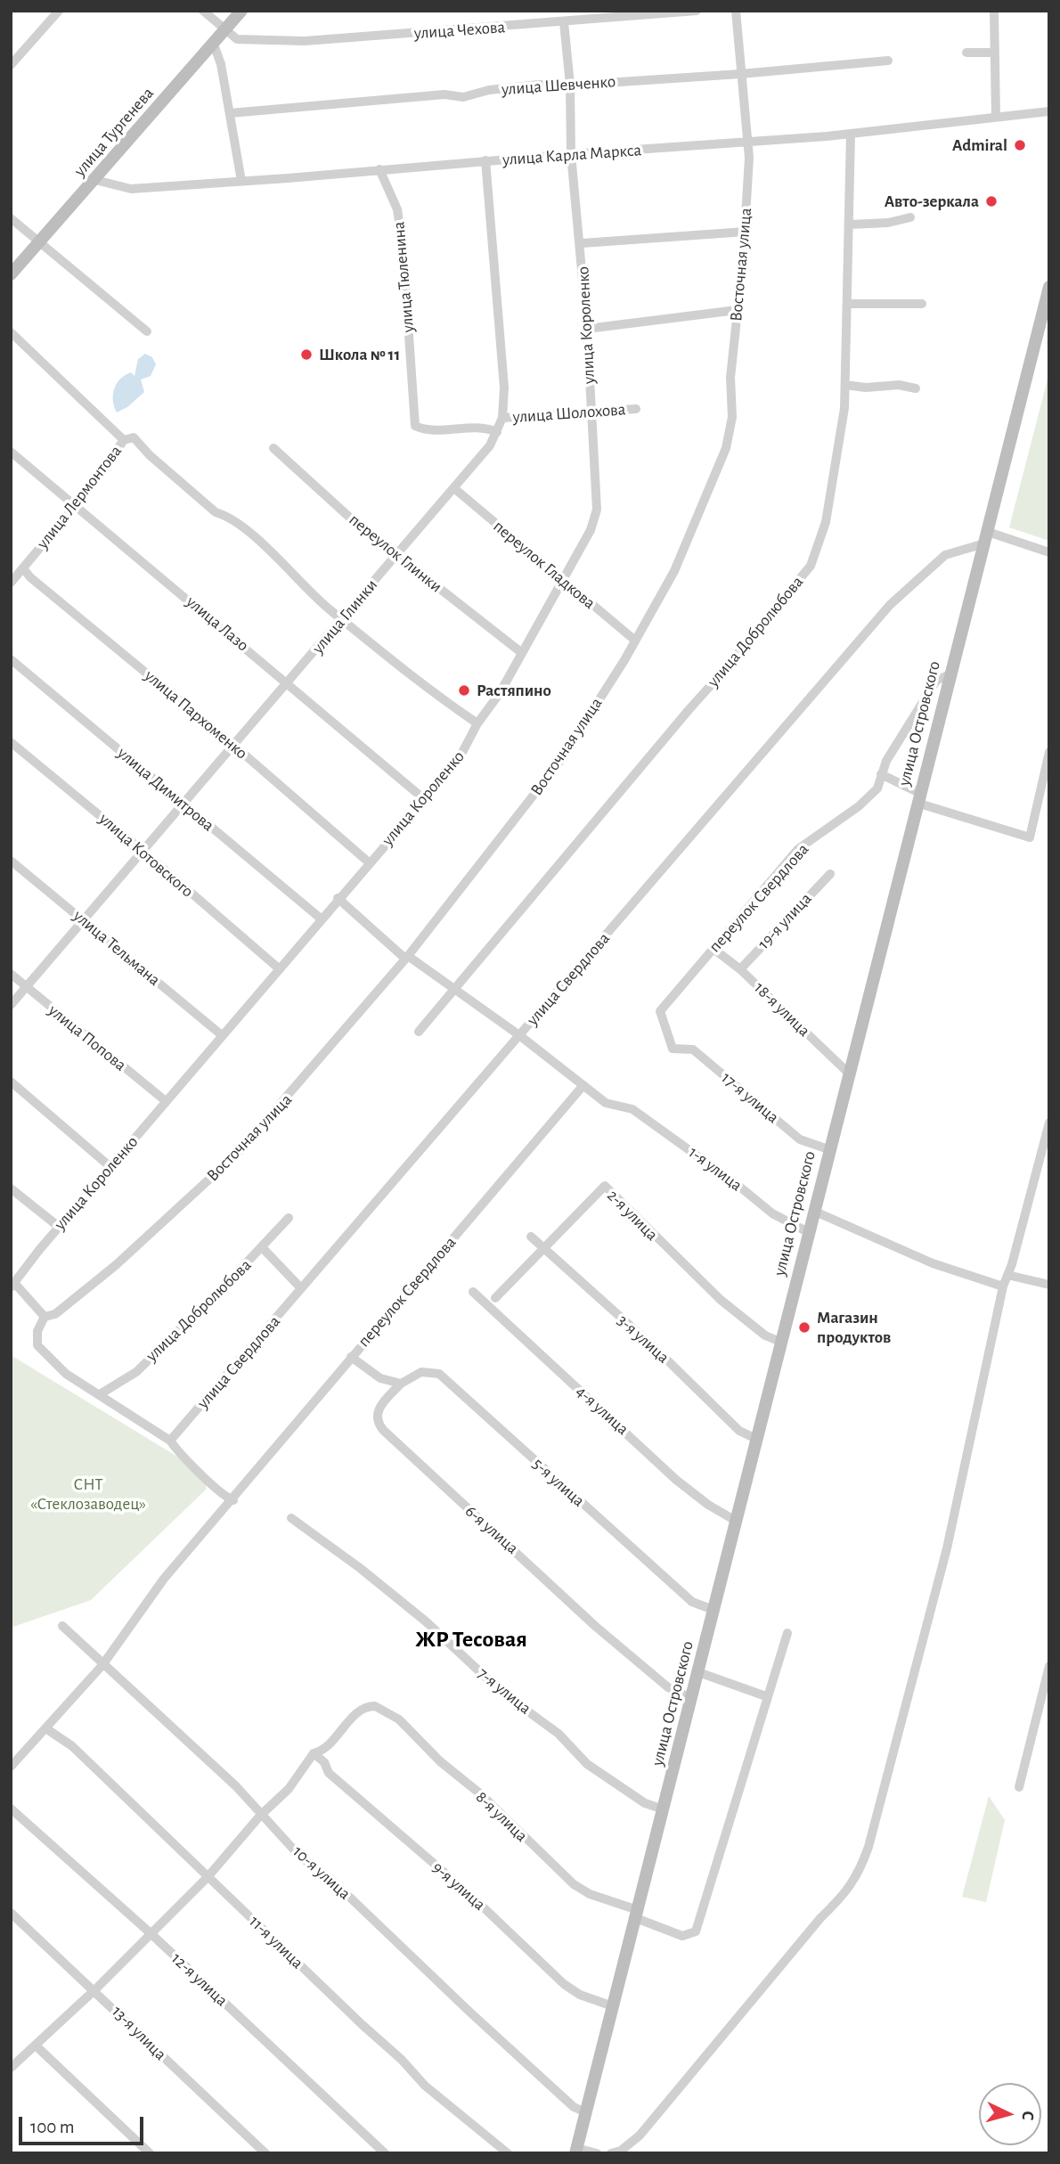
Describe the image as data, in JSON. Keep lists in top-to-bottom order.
{
  "streets": {
    "street": [
      "улица Чехова",
      "улица Шевченко",
      "улица Тургенева",
      "улица Карла Маркса",
      "Восточная улица",
      "улица Тюленина",
      "улица Короленко",
      "улица Шолохова",
      "улица Лермонтова",
      "переулок Глинки",
      "переулок Гладкова",
      "улица Глинки",
      "улица Лазо",
      "улица Добролюбова",
      "улица Пархоменко",
      "улица Островского",
      "улица Димитрова",
      "улица Котовского",
      "переулок Свердлова",
      "19-я улица",
      "улица Тельмана",
      "улица Свердлова",
      "18-я улица",
      "улица Попова",
      "17-я улица",
      "1-я улица",
      "2-я улица",
      "3-я улица",
      "4-я улица",
      "5-я улица",
      "6-я улица",
      "7-я улица",
      "8-я улица",
      "10-я улица",
      "9-я улица",
      "11-я улица",
      "12-я улица",
      "13-я улица"
    ]
  },
  "crossings": [
    ["улица Чехова", "улица Тургенева"],
    ["улица Чехова", "улица Короленко"],
    ["улица Шевченко", "Восточная улица"],
    ["улица Шевченко", "улица Короленко"],
    ["улица Тургенева", "улица Карла Маркса"],
    ["улица Карла Маркса", "Восточная улица"],
    ["улица Карла Маркса", "улица Тюленина"],
    ["улица Карла Маркса", "улица Короленко"],
    ["улица Карла Маркса", "улица Глинки"],
    ["улица Карла Маркса", "улица Добролюбова"],
    ["Восточная улица", "переулок Гладкова"],
    ["Восточная улица", "1-я улица"],
    ["улица Тюленина", "улица Шолохова"],
    ["улица Короленко", "улица Шолохова"],
    ["улица Короленко", "переулок Глинки"],
    ["улица Короленко", "переулок Гладкова"],
    ["улица Короленко", "улица Лазо"],
    ["улица Короленко", "улица Пархоменко"],
    ["улица Короленко", "улица Димитрова"],
    ["улица Короленко", "улица Котовского"],
    ["улица Короленко", "улица Тельмана"],
    ["улица Короленко", "улица Попова"],
    ["улица Короленко", "1-я улица"],
    ["улица Шолохова", "улица Глинки"],
    ["улица Лермонтова", "улица Лазо"],
    ["улица Лермонтова", "улица Пархоменко"],
    ["переулок Глинки", "улица Глинки"],
    ["переулок Гладкова", "улица Глинки"],
    ["улица Глинки", "улица Лазо"],
    ["улица Глинки", "улица Пархоменко"],
    ["улица Глинки", "улица Димитрова"],
    ["улица Глинки", "улица Котовского"],
    ["улица Глинки", "улица Тельмана"],
    ["улица Глинки", "улица Попова"],
    ["улица Добролюбова", "1-я улица"],
    ["улица Островского", "переулок Свердлова"],
    ["улица Островского", "улица Свердлова"],
    ["улица Островского", "18-я улица"],
    ["улица Островского", "17-я улица"],
    ["улица Островского", "1-я улица"],
    ["улица Островского", "2-я улица"],
    ["улица Островского", "3-я улица"],
    ["улица Островского", "4-я улица"],
    ["улица Островского", "5-я улица"],
    ["улица Островского", "6-я улица"],
    ["улица Островского", "7-я улица"],
    ["улица Островского", "8-я улица"],
    ["улица Островского", "10-я улица"],
    ["улица Островского", "9-я улица"],
    ["переулок Свердлова", "18-я улица"],
    ["переулок Свердлова", "17-я улица"],
    ["переулок Свердлова", "1-я улица"],
    ["переулок Свердлова", "10-я улица"],
    ["переулок Свердлова", "11-я улица"],
    ["19-я улица", "18-я улица"],
    ["улица Свердлова", "1-я улица"],
    ["2-я улица", "3-я улица"],
    ["5-я улица", "6-я улица"],
    ["8-я улица", "9-я улица"]
  ],
  "districts": ["ЖР Тесовая"],
  "parks": ["СНТ «Стеклозаводец»"],
  "places": [
    "Admiral",
    "Авто-зеркала",
    "Школа № 11",
    "Растяпино",
    "Магазин продуктов"
  ],
  "scale_bar": "100 m",
  "north": "right"
}
